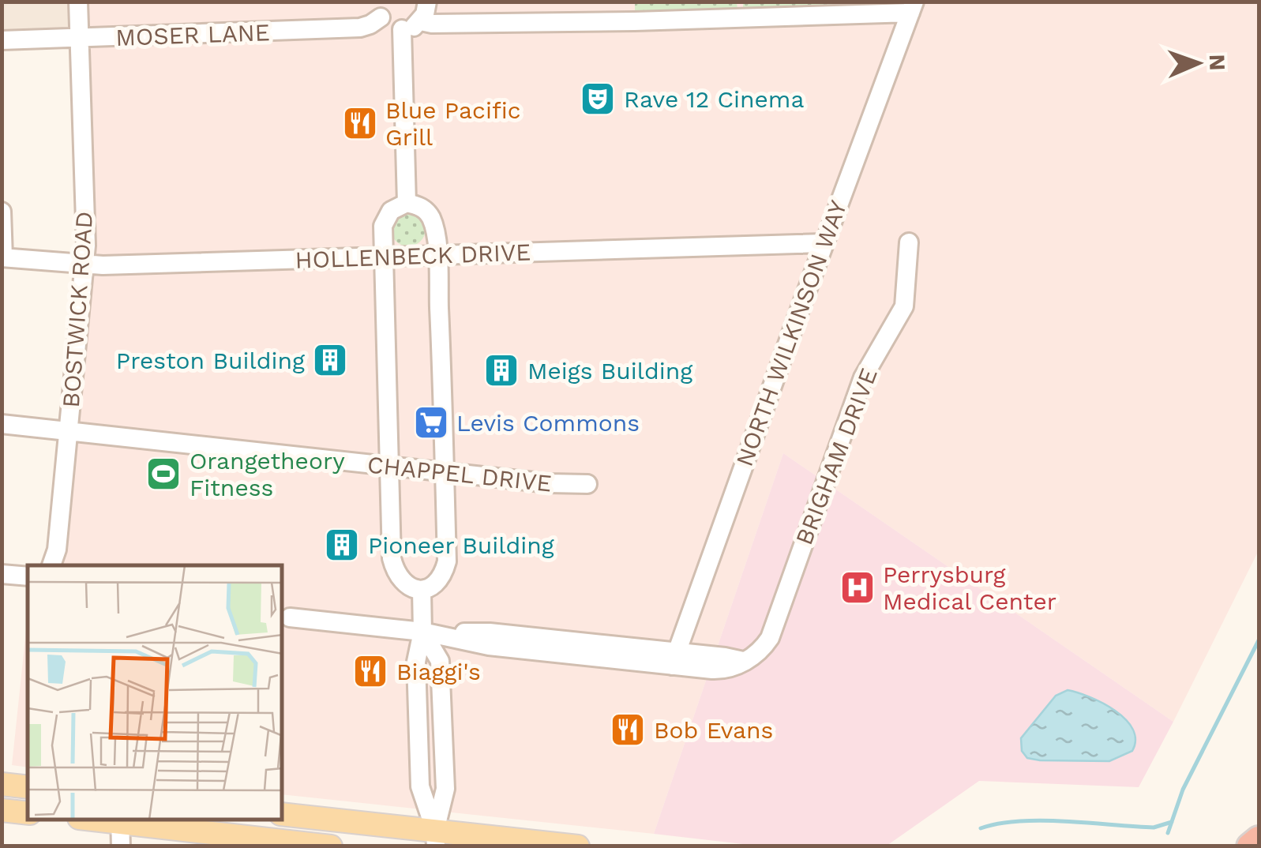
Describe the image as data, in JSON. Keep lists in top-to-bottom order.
{
  "streets": {
    "street": [
      "MOSER LANE",
      "HOLLENBECK DRIVE",
      "BOSTWICK ROAD",
      "NORTH WILKINSON WAY",
      "BRIGHAM DRIVE",
      "CHAPPEL DRIVE"
    ]
  },
  "crossings": [
    ["MOSER LANE", "BOSTWICK ROAD"],
    ["HOLLENBECK DRIVE", "BOSTWICK ROAD"],
    ["HOLLENBECK DRIVE", "NORTH WILKINSON WAY"],
    ["BOSTWICK ROAD", "CHAPPEL DRIVE"],
    ["NORTH WILKINSON WAY", "BRIGHAM DRIVE"]
  ],
  "places": {
    "theatre": ["Rave 12 Cinema"],
    "restaurant": ["Blue Pacific Grill", "Biaggi's", "Bob Evans"],
    "building": ["Preston Building", "Meigs Building", "Pioneer Building"],
    "supermarket": ["Levis Commons"],
    "sports": ["Orangetheory Fitness"],
    "hospital": ["Perrysburg Medical Center"]
  },
  "north": "right"
}
